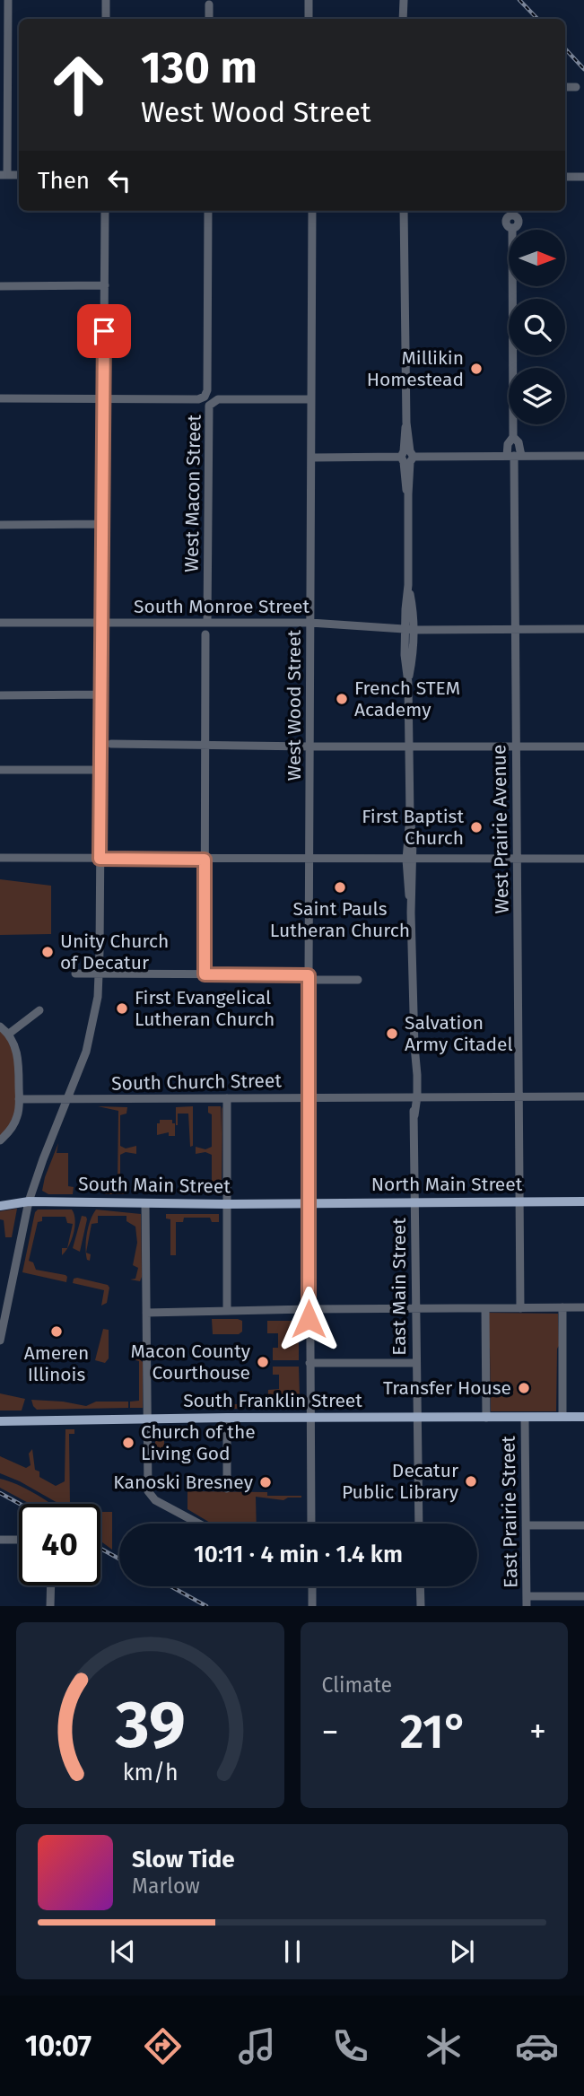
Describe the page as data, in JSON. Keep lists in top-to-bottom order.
{
  "streets": {
    "main road": ["North Main Street", "South Main Street", "South Franklin Street"],
    "street": [
      "West Macon Street",
      "South Monroe Street",
      "West Wood Street",
      "West Prairie Avenue",
      "South Church Street",
      "East Main Street",
      "East Prairie Street"
    ]
  },
  "crossings": [
    ["West Macon Street", "South Monroe Street"],
    ["South Monroe Street", "West Wood Street"],
    ["South Monroe Street", "West Prairie Avenue"],
    ["South Monroe Street", "East Main Street"],
    ["West Wood Street", "South Church Street"],
    ["West Wood Street", "North Main Street"],
    ["West Wood Street", "South Main Street"],
    ["West Wood Street", "South Franklin Street"],
    ["West Prairie Avenue", "South Church Street"],
    ["West Prairie Avenue", "North Main Street"],
    ["South Church Street", "East Main Street"],
    ["North Main Street", "South Main Street"],
    ["North Main Street", "East Main Street"],
    ["East Main Street", "South Franklin Street"],
    ["South Franklin Street", "East Prairie Street"]
  ],
  "places": [
    "Millikin Homestead",
    "French STEM Academy",
    "First Baptist Church",
    "Saint Pauls Lutheran Church",
    "Unity Church of Decatur",
    "First Evangelical Lutheran Church",
    "Salvation Army Citadel",
    "Ameren Illinois",
    "Macon County Courthouse",
    "Transfer House",
    "Church of the Living God",
    "Decatur Public Library",
    "Kanoski Bresney"
  ],
  "north": "right",
  "page": {
    "turn": ["130 m", "West Wood Street"],
    "then": "Then",
    "limit": "40",
    "trip": "10:11 · 4 min · 1.4 km",
    "tile": "Climate",
    "heat": ["−", "21°", "+"],
    "song": ["Slow Tide", "Marlow"],
    "tabs": "10:07",
    "gauge": ["39", "km/h"]
  }
}
